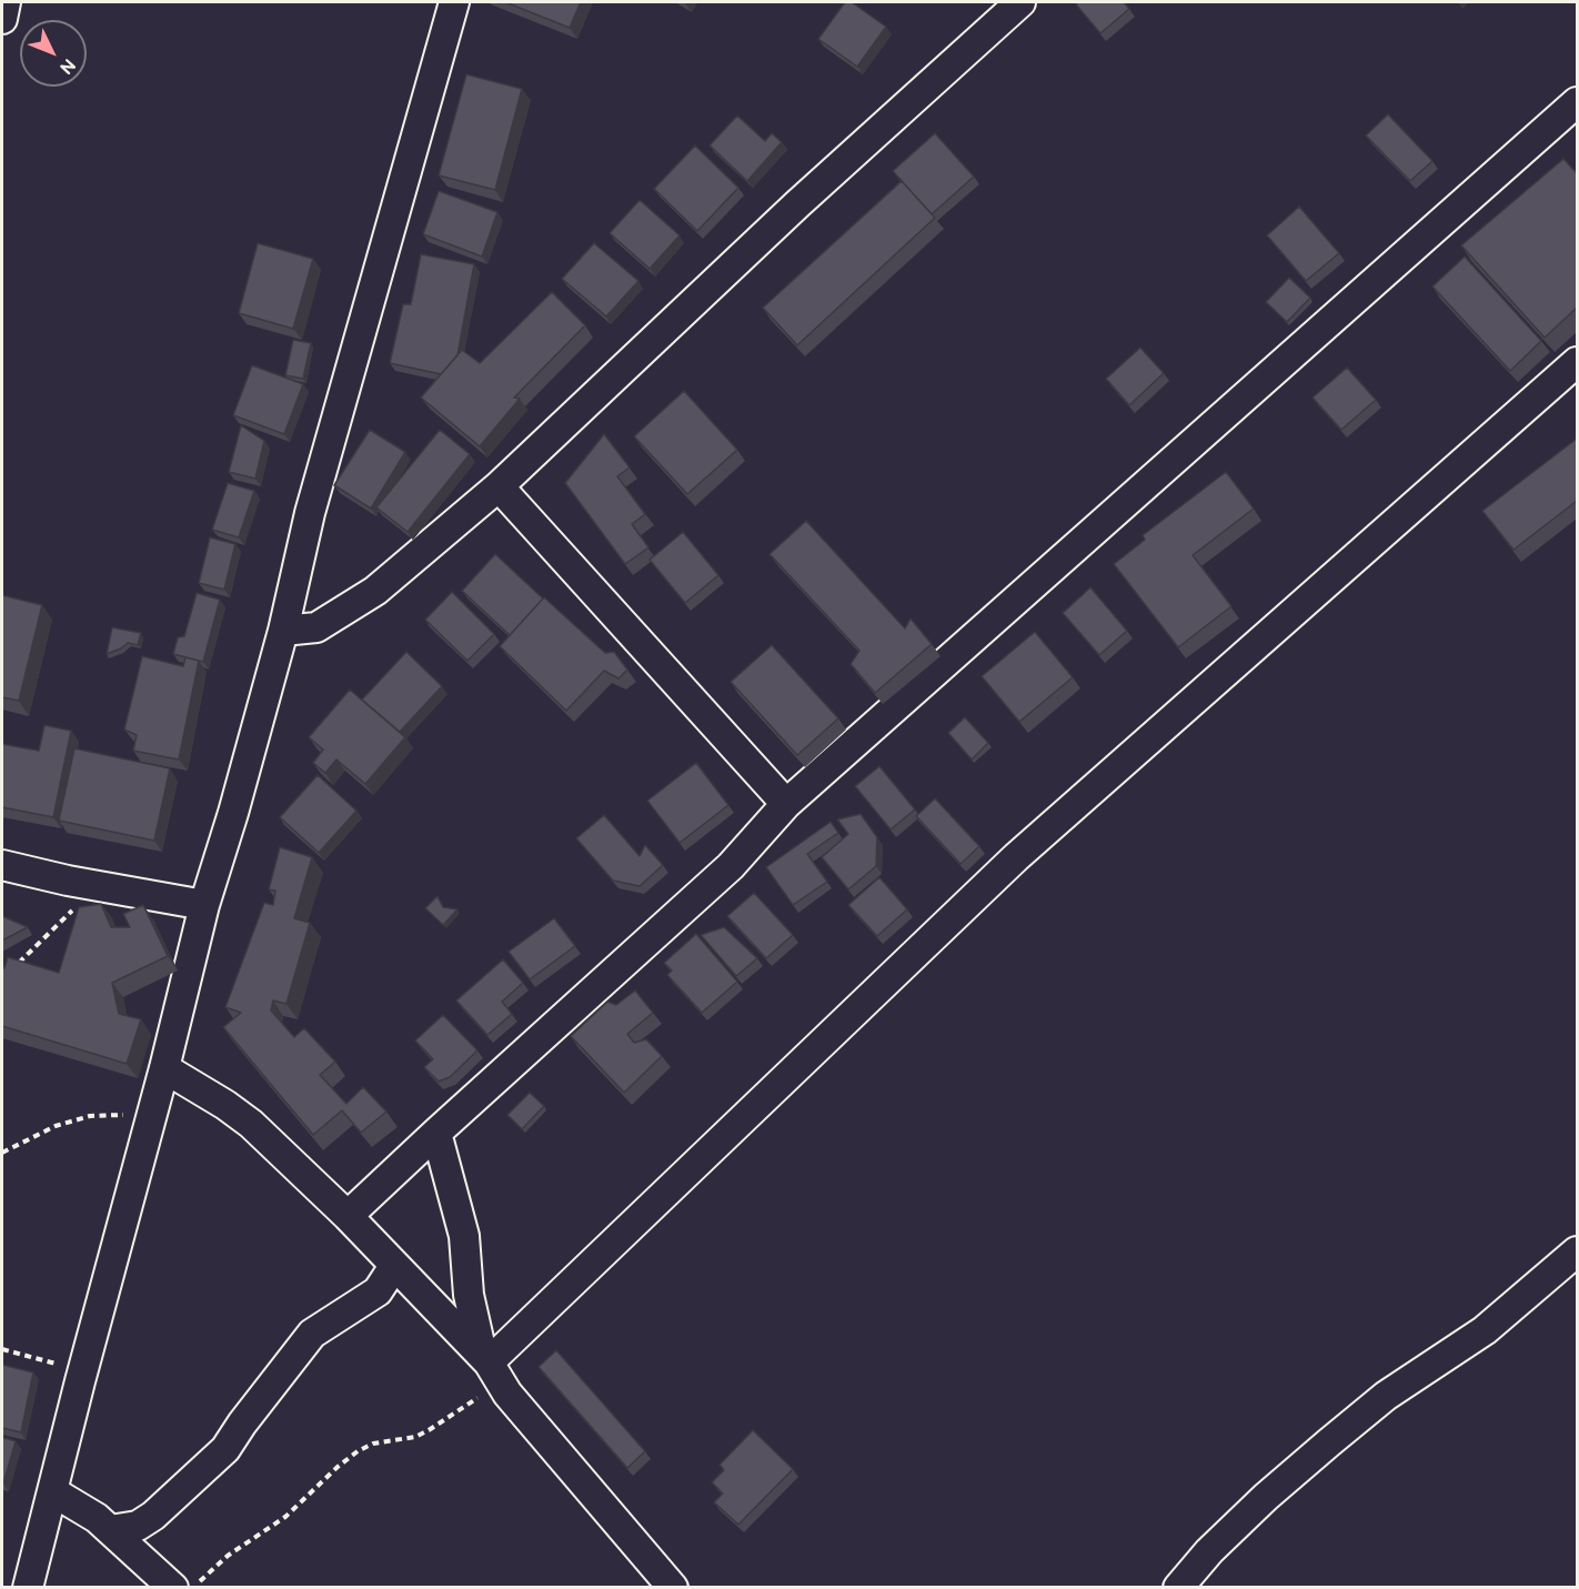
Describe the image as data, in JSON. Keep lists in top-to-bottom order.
{
  "north": "bottom right"
}
